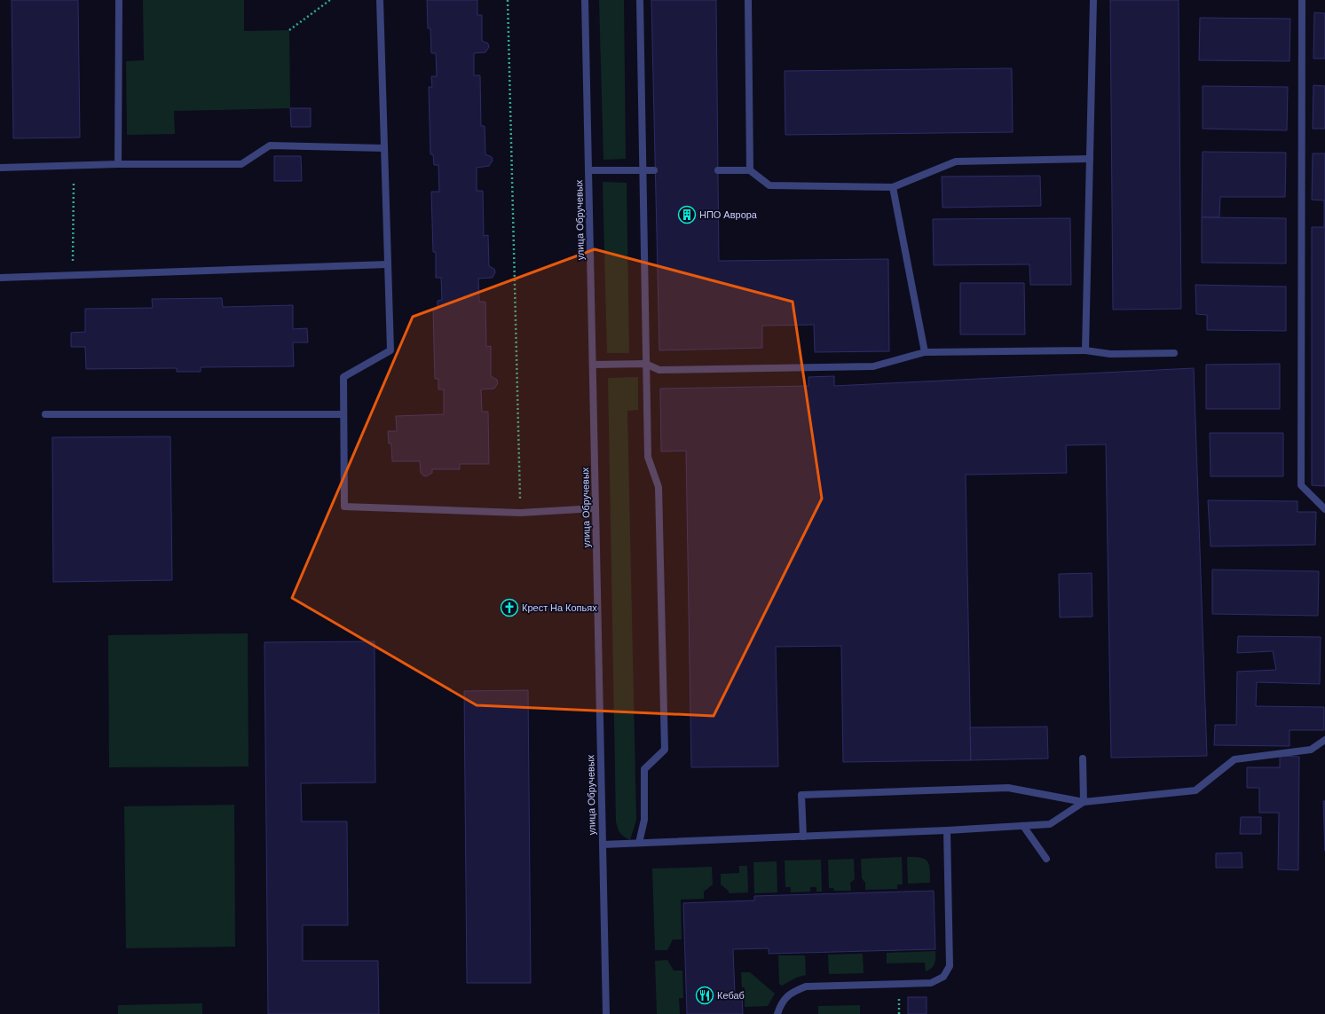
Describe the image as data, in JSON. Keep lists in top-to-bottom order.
{
  "streets": {
    "street": ["улица Обручевых"]
  },
  "places": {
    "building": ["НПО Аврора"],
    "church": ["Крест На Копьях"],
    "restaurant": ["Кебаб"]
  }
}
